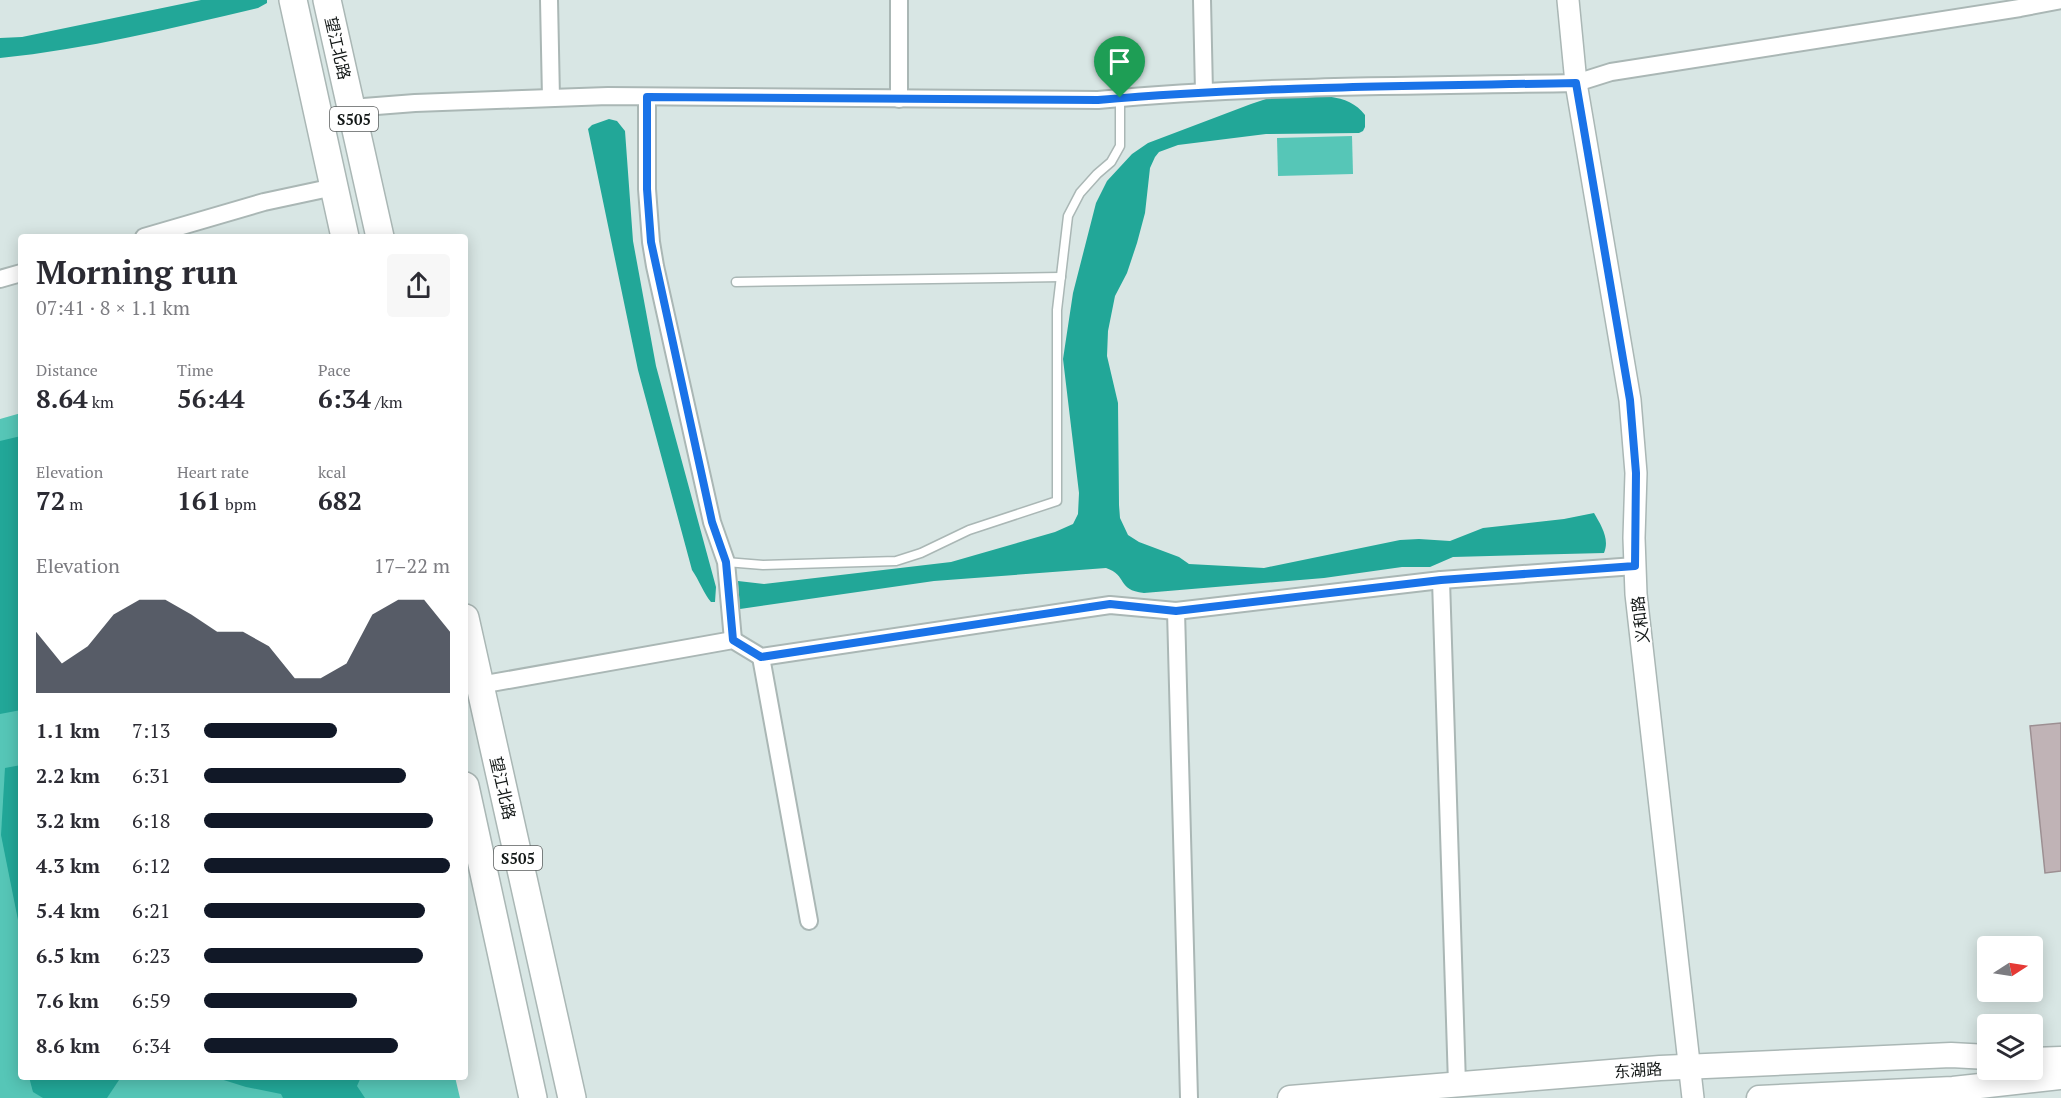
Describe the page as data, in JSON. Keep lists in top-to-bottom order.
{
  "streets": {
    "main road": ["望江北路", "S505", "东湖路"],
    "street": ["义和路"]
  },
  "crossings": [
    ["义和路", "东湖路"]
  ],
  "north": "right",
  "page": {
    "heading": ["Morning run", "07:41 · 8 × 1.1 km"],
    "stats": [
      ["Distance", "8.64 km"],
      ["Time", "56:44"],
      ["Pace", "6:34 /km"],
      ["Elevation", "72 m"],
      ["Heart rate", "161 bpm"],
      ["kcal", "682"]
    ],
    "chart": ["Elevation", "17–22 m"],
    "list": [
      {
        "name": "1.1 km",
        "note": "7:13"
      },
      {
        "name": "2.2 km",
        "note": "6:31"
      },
      {
        "name": "3.2 km",
        "note": "6:18"
      },
      {
        "name": "4.3 km",
        "note": "6:12"
      },
      {
        "name": "5.4 km",
        "note": "6:21"
      },
      {
        "name": "6.5 km",
        "note": "6:23"
      },
      {
        "name": "7.6 km",
        "note": "6:59"
      },
      {
        "name": "8.6 km",
        "note": "6:34"
      }
    ]
  }
}
